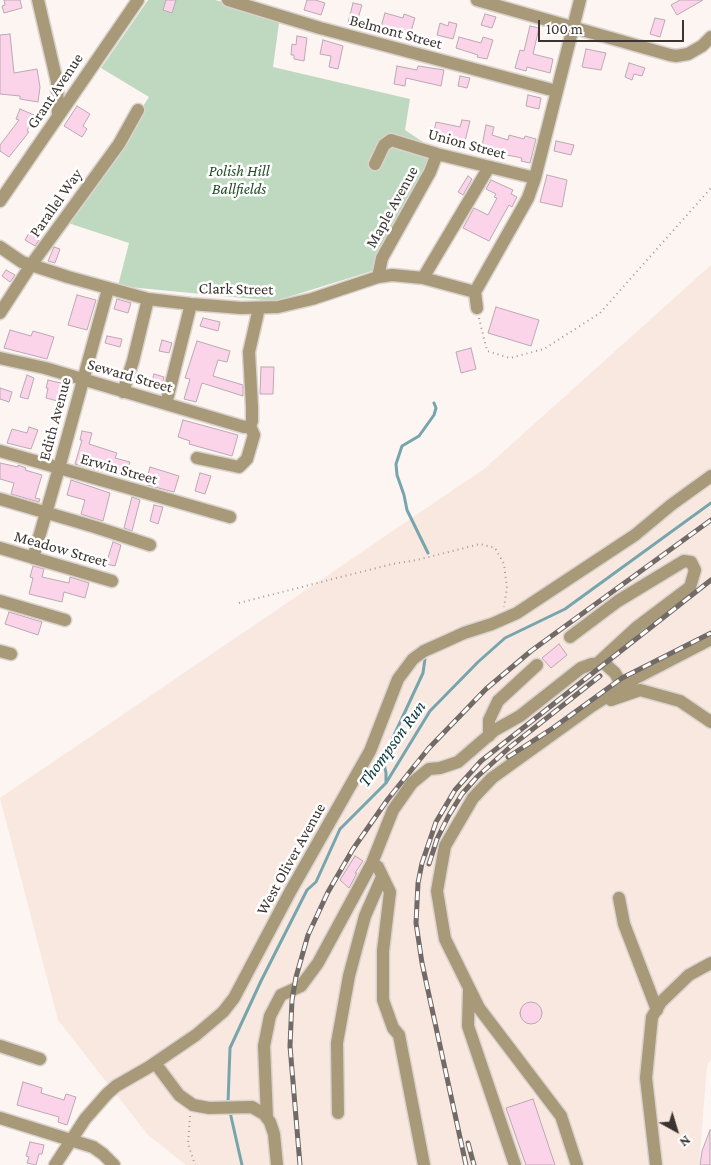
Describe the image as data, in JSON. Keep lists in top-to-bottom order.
{
  "streets": {
    "street": [
      "Belmont Street",
      "Grant Avenue",
      "Union Street",
      "Parallel Way",
      "Maple Avenue",
      "Clark Street",
      "Seward Street",
      "Edith Avenue",
      "Erwin Street",
      "Meadow Street",
      "West Oliver Avenue"
    ]
  },
  "crossings": [
    ["Union Street", "Maple Avenue"],
    ["Parallel Way", "Clark Street"],
    ["Maple Avenue", "Clark Street"],
    ["Clark Street", "Edith Avenue"],
    ["Seward Street", "Edith Avenue"],
    ["Edith Avenue", "Erwin Street"],
    ["Edith Avenue", "Meadow Street"]
  ],
  "water": ["Thompson Run"],
  "parks": ["Polish Hill Ballfields"],
  "scale_bar": "100 m",
  "north": "bottom right"
}
